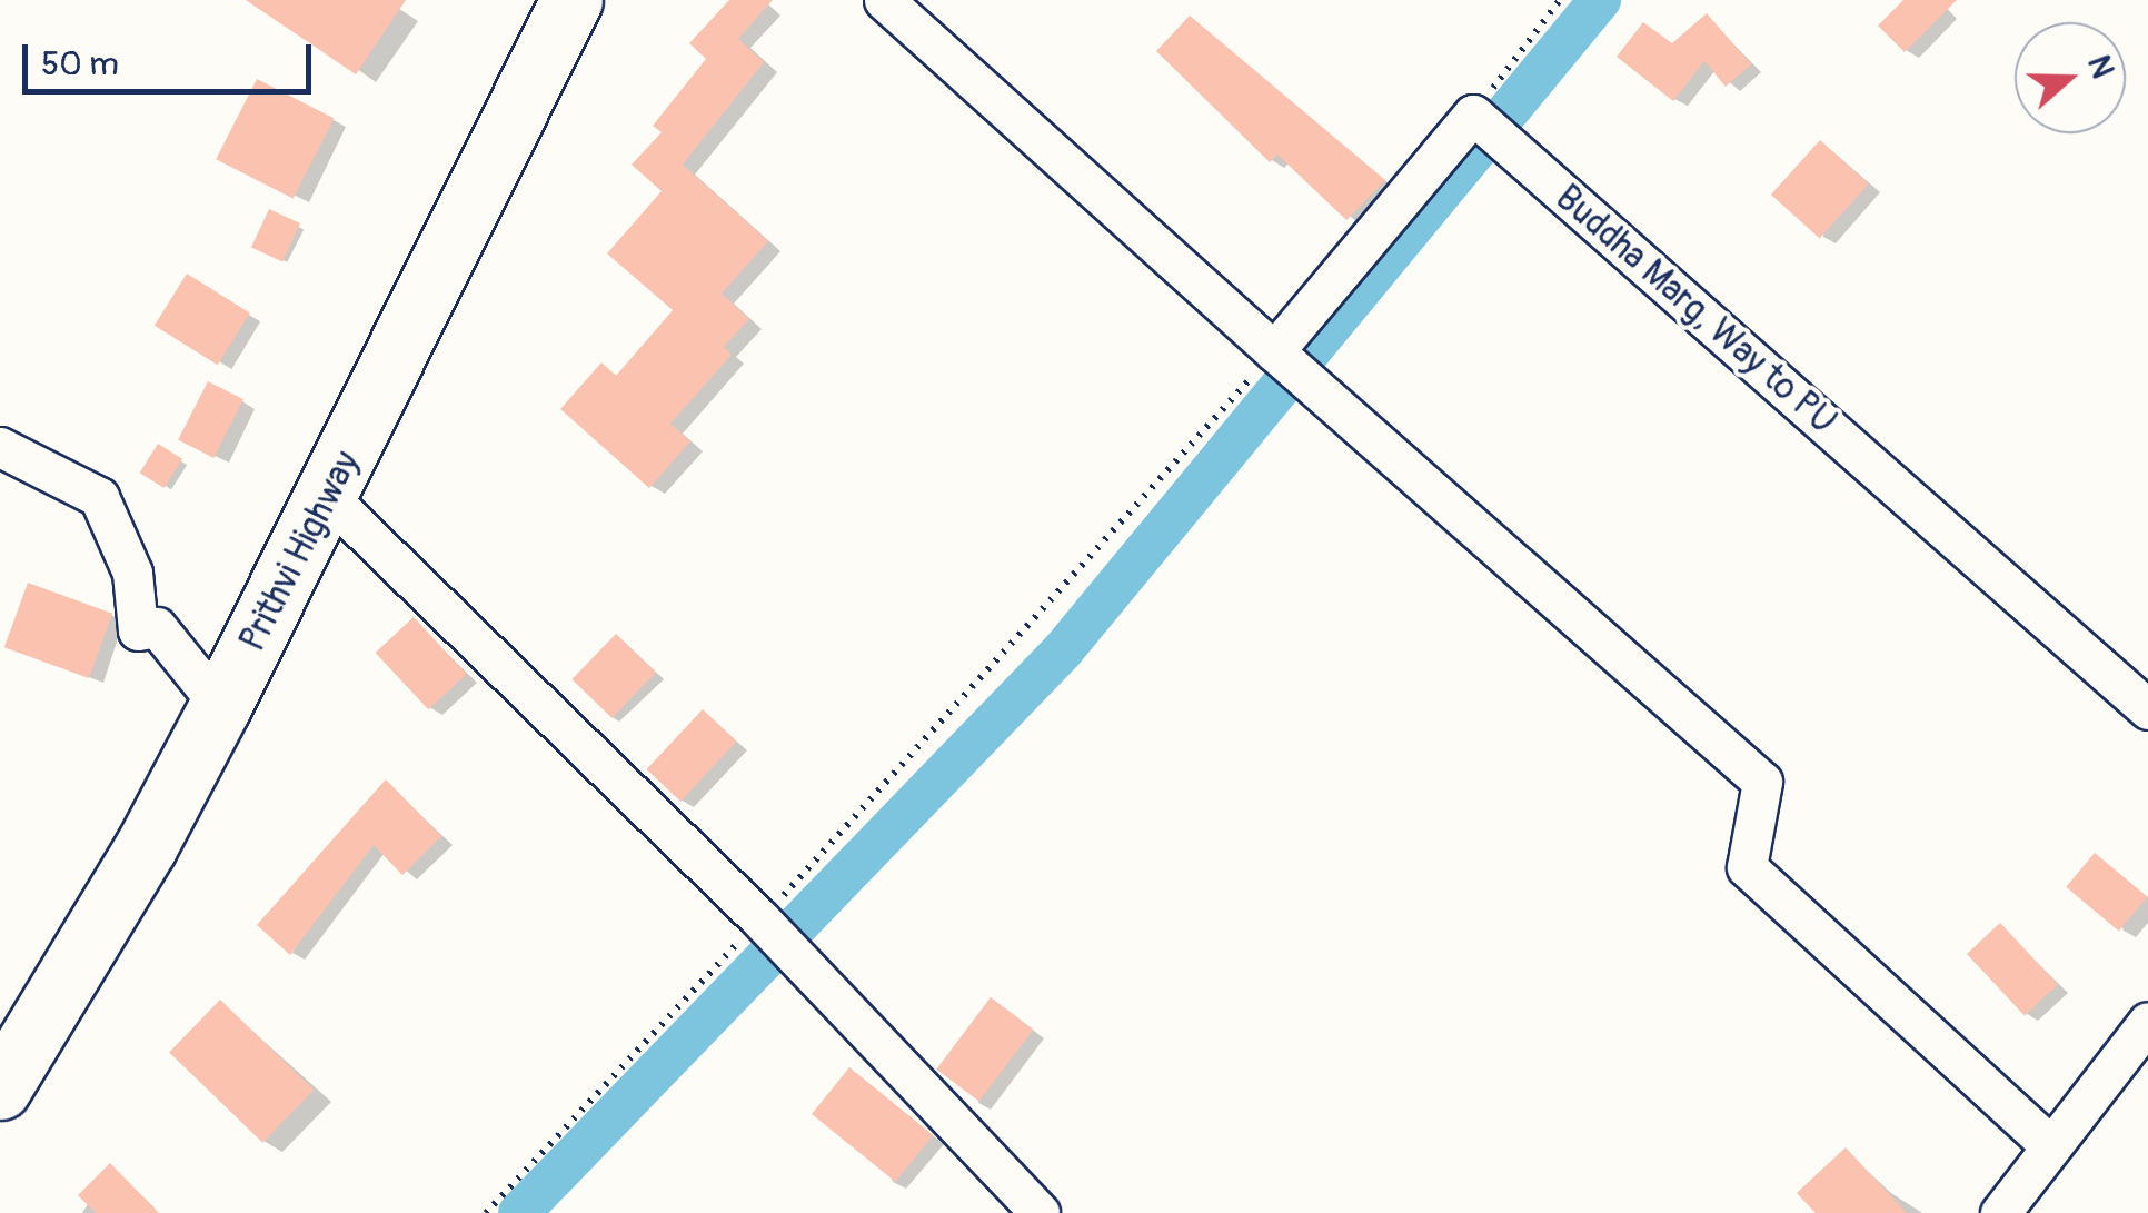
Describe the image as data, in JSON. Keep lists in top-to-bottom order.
{
  "streets": {
    "highway": ["Prithvi Highway"],
    "street": ["Buddha Marg, Way to PU"]
  },
  "scale_bar": "50 m",
  "north": "right"
}
